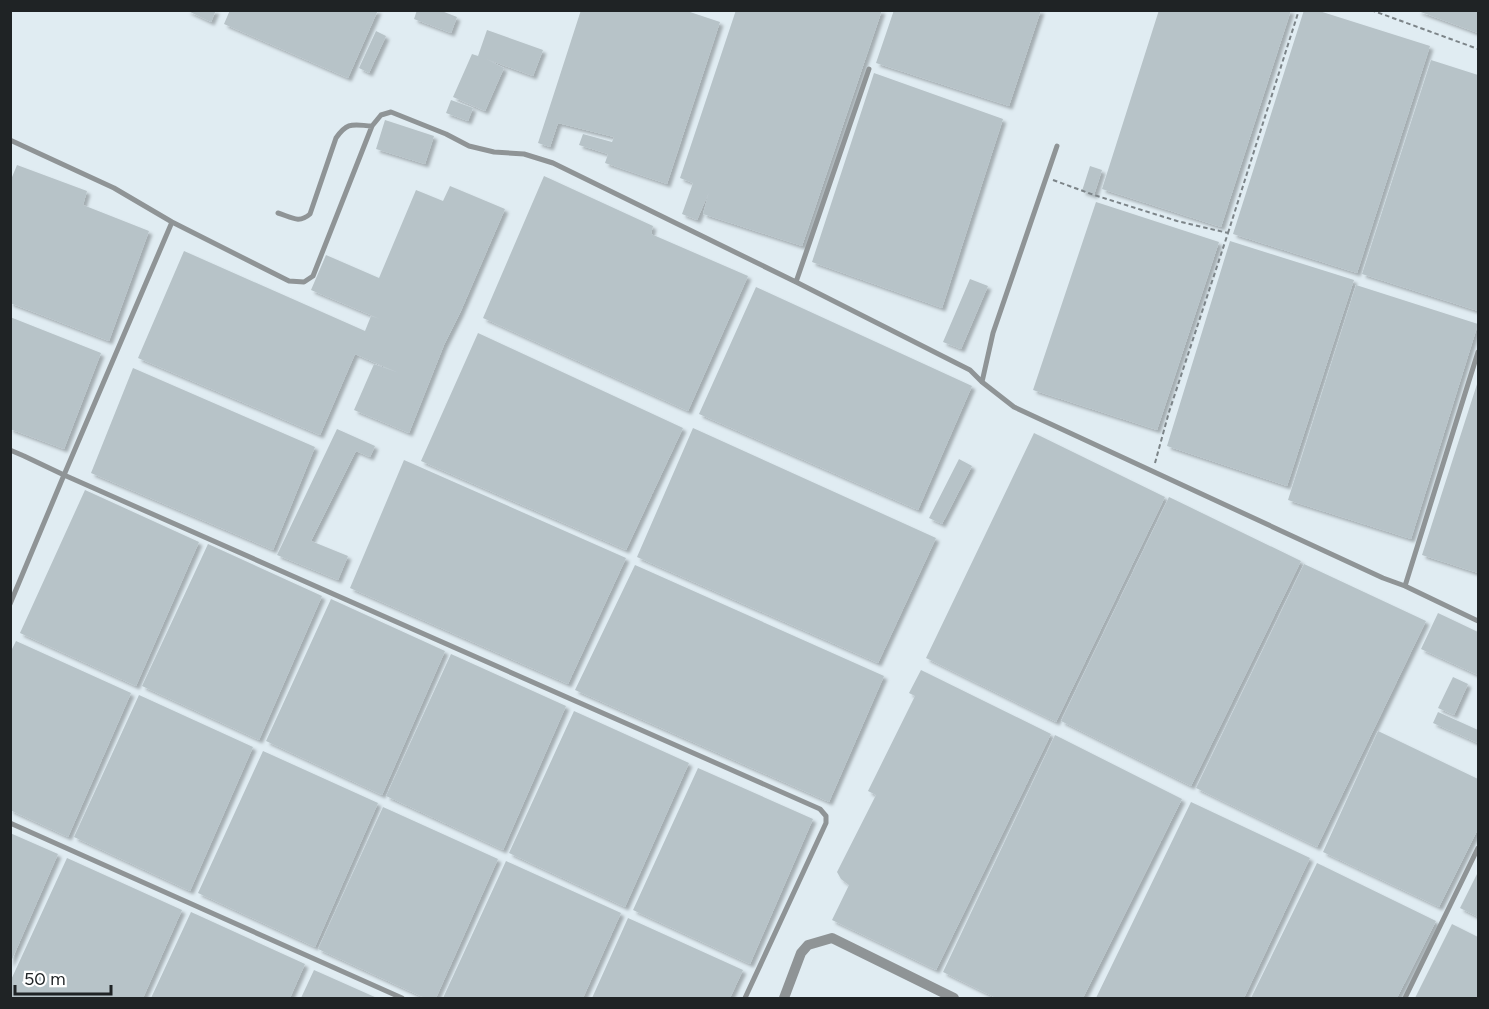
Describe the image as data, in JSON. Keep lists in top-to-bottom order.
{
  "scale_bar": "50 m"
}
